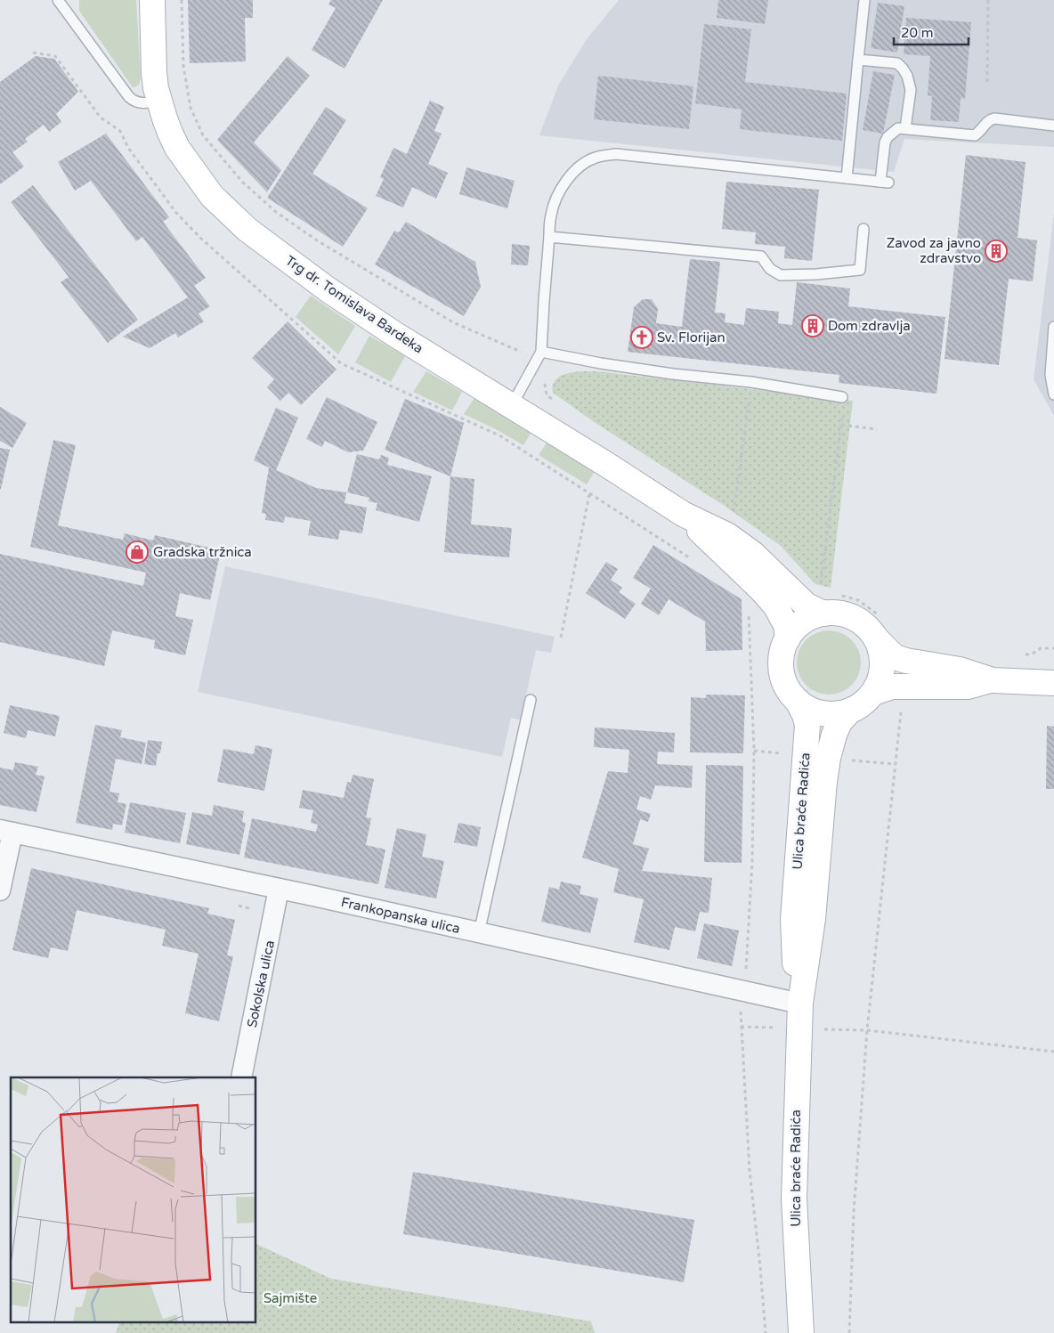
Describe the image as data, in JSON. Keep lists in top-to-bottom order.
{
  "streets": {
    "main road": ["Trg dr. Tomislava Bardeka", "Ulica braće Radića"],
    "street": ["Frankopanska ulica", "Sokolska ulica"]
  },
  "crossings": [
    ["Trg dr. Tomislava Bardeka", "Ulica braće Radića"],
    ["Ulica braće Radića", "Frankopanska ulica"],
    ["Frankopanska ulica", "Sokolska ulica"]
  ],
  "parks": ["Sajmište"],
  "places": {
    "building": ["Zavod za javno zdravstvo", "Dom zdravlja"],
    "church": ["Sv. Florijan"],
    "shop": ["Gradska tržnica"]
  },
  "scale_bar": "20 m"
}
